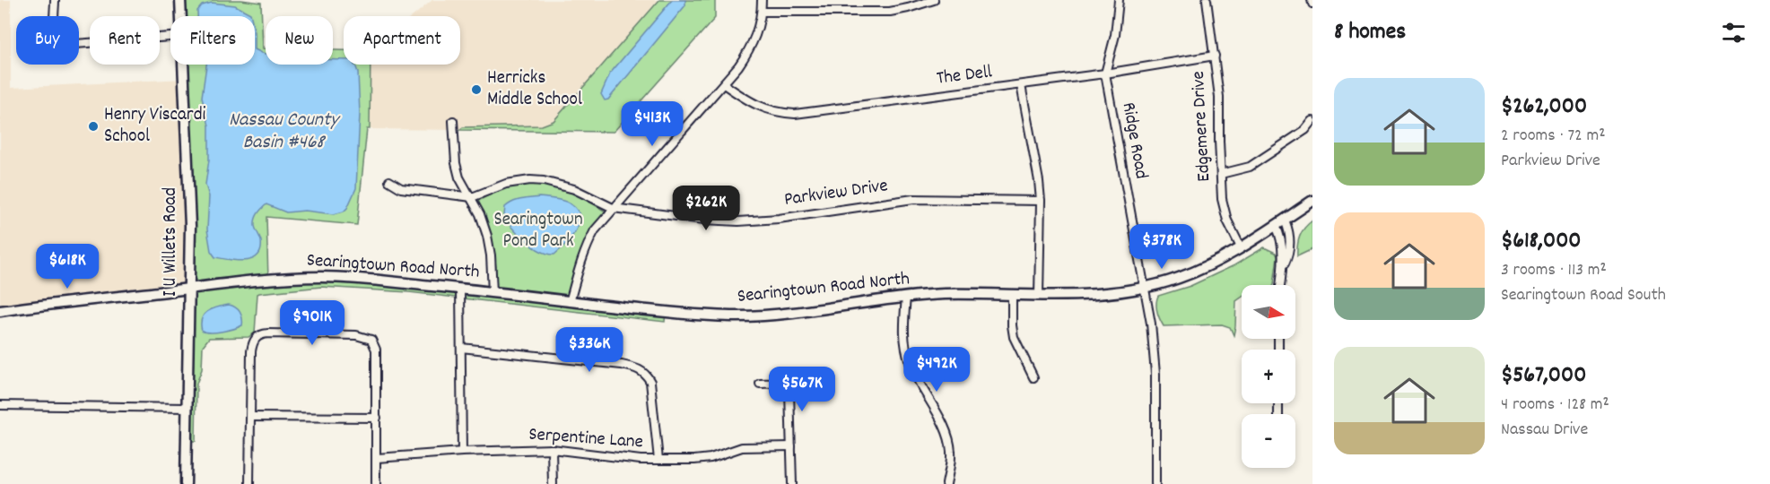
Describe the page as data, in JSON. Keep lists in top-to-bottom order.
{
  "streets": {
    "main road": ["I U Willets Road", "Searingtown Road North"],
    "street": [
      "The Dell",
      "Edgemere Drive",
      "Ridge Road",
      "Parkview Drive",
      "Serpentine Lane"
    ]
  },
  "crossings": [
    ["The Dell", "Edgemere Drive"],
    ["The Dell", "Ridge Road"],
    ["Edgemere Drive", "Searingtown Road North"],
    ["Ridge Road", "Searingtown Road North"],
    ["I U Willets Road", "Searingtown Road North"]
  ],
  "water": ["Nassau County Basin #468"],
  "parks": ["Searingtown Pond Park"],
  "places": ["Herricks Middle School", "Henry Viscardi School"],
  "north": "right",
  "page": {
    "heading": "8 homes",
    "chip": [
      "Buy",
      "Rent",
      "Filters",
      "New",
      "Apartment"
    ],
    "list": [
      {
        "name": "$262,000",
        "note": "2 rooms · 72 m² · Parkview Drive"
      },
      {
        "name": "$618,000",
        "note": "3 rooms · 113 m² · Searingtown Road South"
      },
      {
        "name": "$567,000",
        "note": "4 rooms · 128 m² · Nassau Drive"
      }
    ],
    "price": [
      "$413K",
      "$262K",
      "$378K",
      "$618K",
      "$901K",
      "$336K",
      "$492K",
      "$567K"
    ],
    "map_buttons": ["+", "−"]
  }
}
